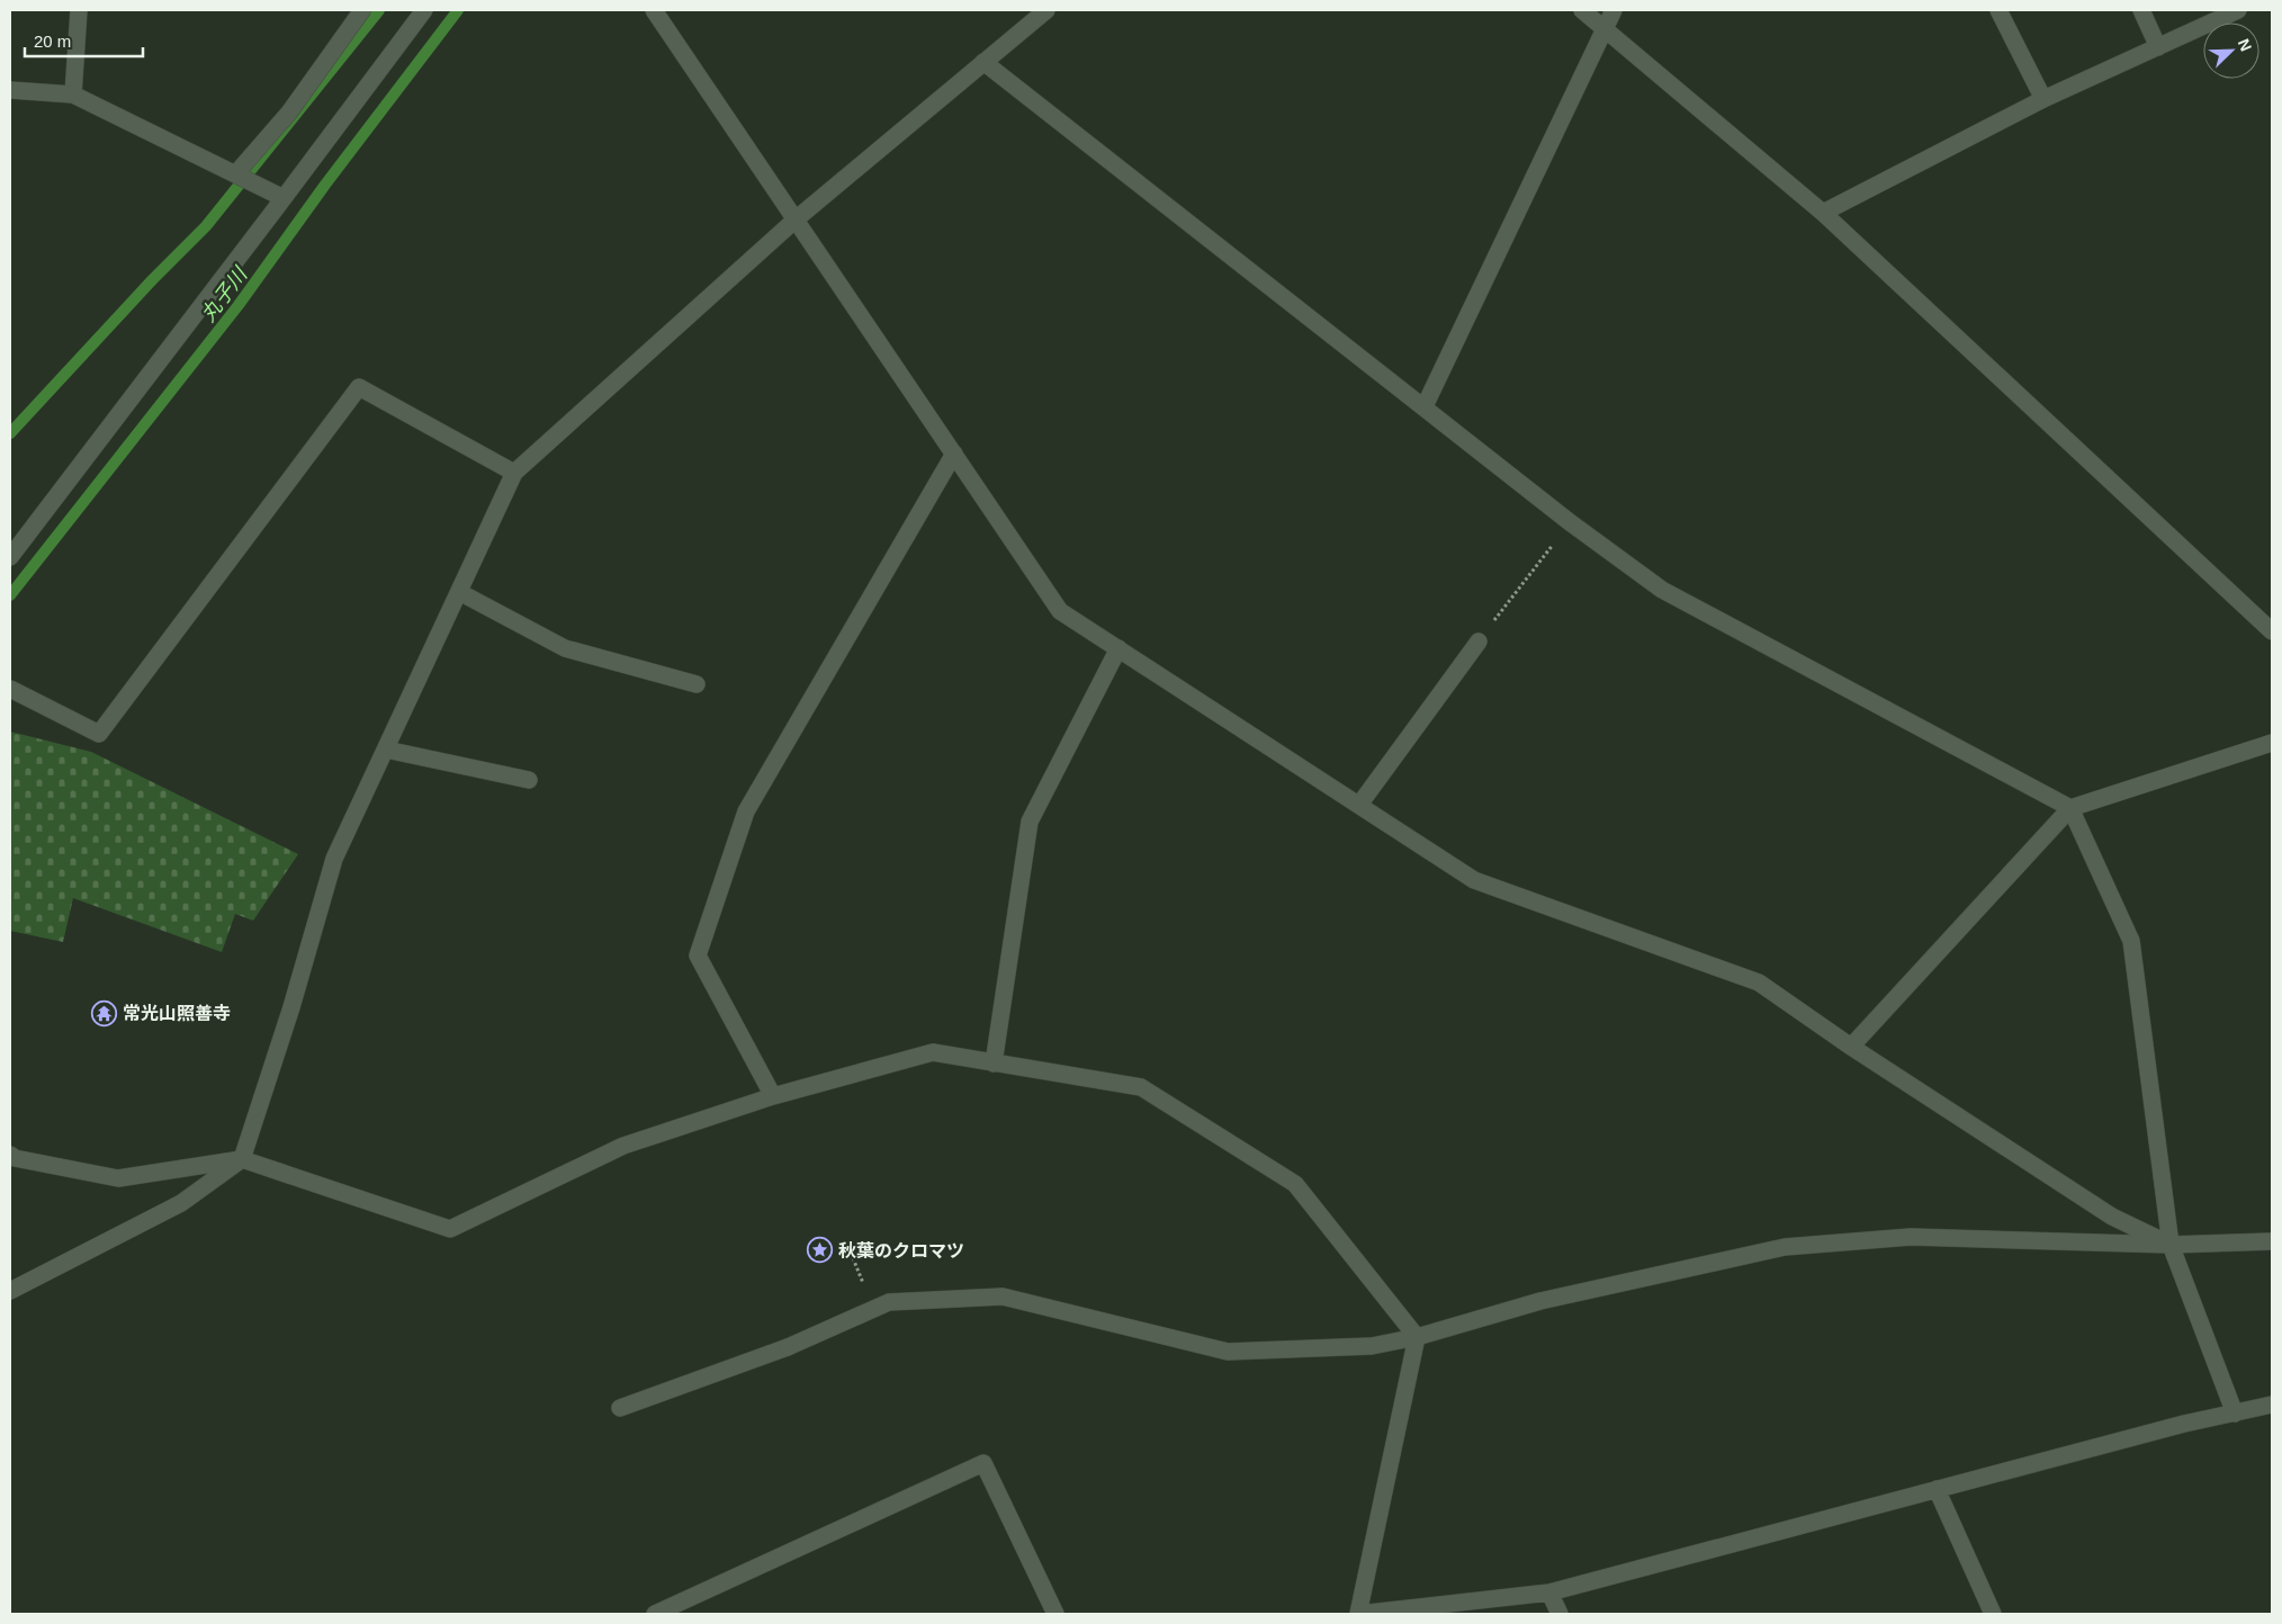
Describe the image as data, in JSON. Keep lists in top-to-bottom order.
{
  "water": ["丸子川"],
  "places": {
    "temple": ["常光山照善寺"],
    "place": ["秋葉のクロマツ"]
  },
  "scale_bar": "20 m",
  "north": "top right"
}
